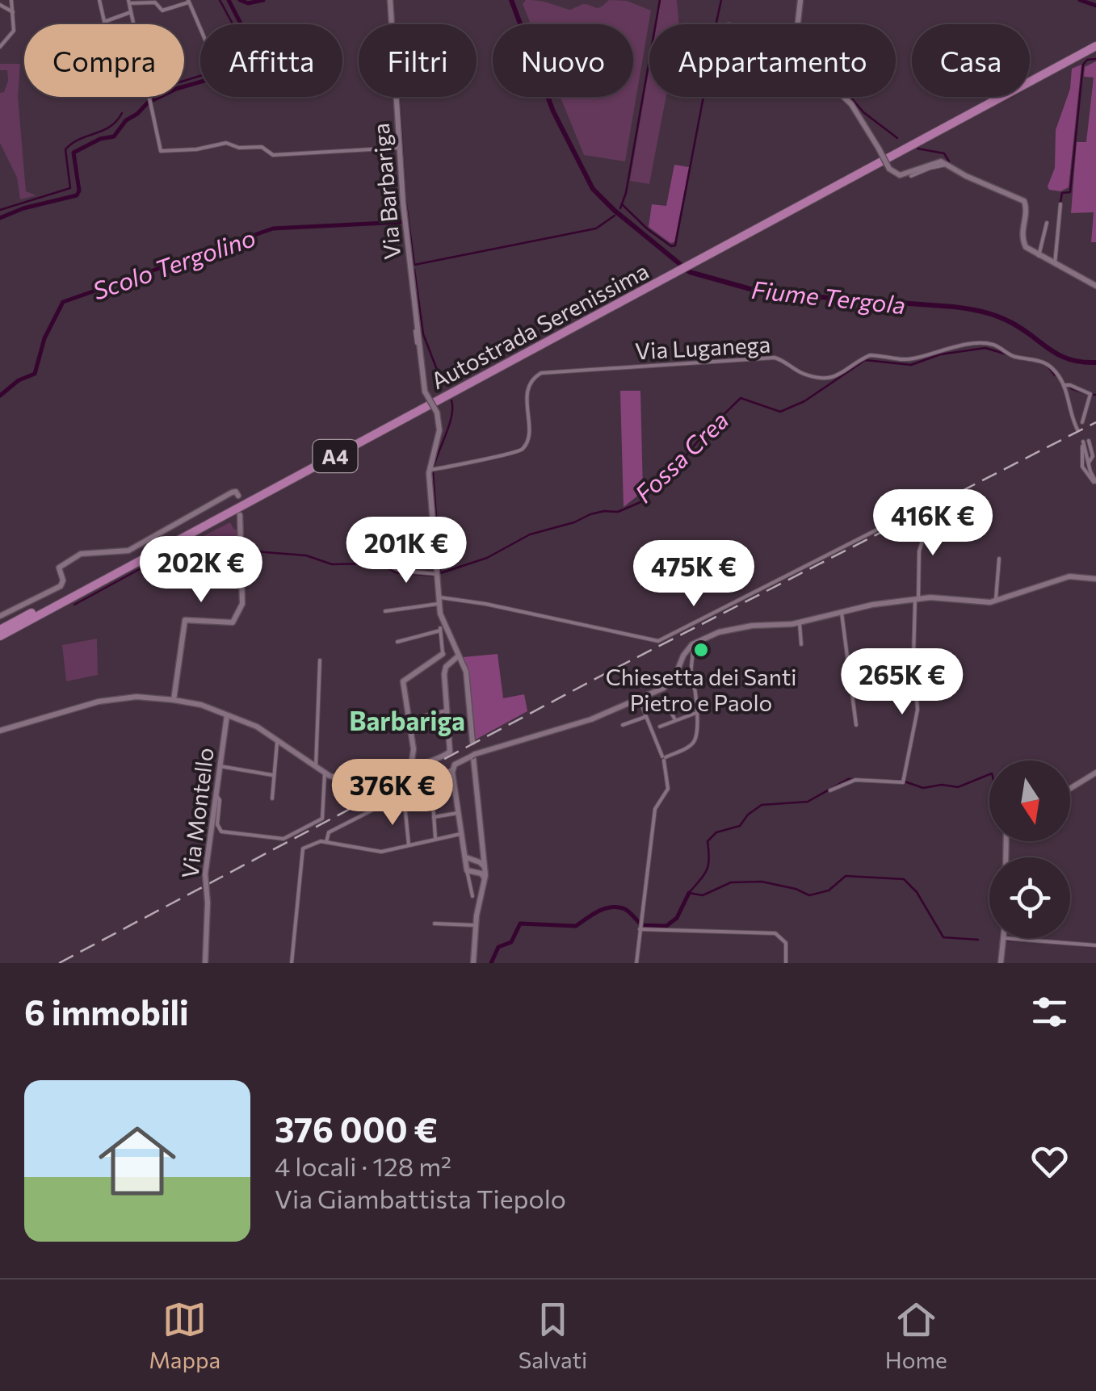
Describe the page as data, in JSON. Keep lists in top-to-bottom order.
{
  "streets": {
    "highway": ["Autostrada Serenissima", "A4"],
    "street": ["Via Barbariga", "Via Luganega", "Via Montello"]
  },
  "crossings": [
    ["Via Barbariga", "Via Luganega"]
  ],
  "districts": ["Barbariga"],
  "water": ["Scolo Tergolino", "Fiume Tergola", "Fossa Crea"],
  "places": ["Chiesetta dei Santi Pietro e Paolo"],
  "north": "bottom",
  "page": {
    "chip": [
      "Compra",
      "Affitta",
      "Filtri",
      "Nuovo",
      "Appartamento",
      "Casa"
    ],
    "price": [
      "416K €",
      "201K €",
      "202K €",
      "475K €",
      "265K €",
      "376K €"
    ],
    "heading": "6 immobili",
    "list": [
      {
        "name": "376 000 €",
        "note": "4 locali · 128 m² · Via Giambattista Tiepolo"
      }
    ],
    "tabs": ["Mappa", "Salvati", "Home"]
  }
}
